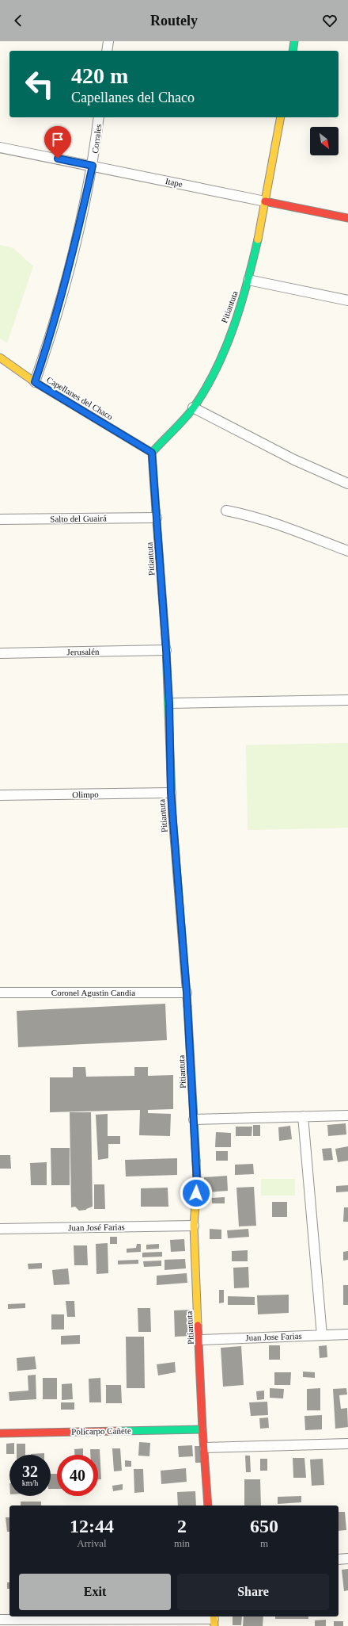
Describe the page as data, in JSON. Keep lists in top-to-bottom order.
{
  "streets": {
    "street": [
      "Corrales",
      "Itape",
      "Pitiantuta",
      "Capellanes del Chaco",
      "Salto del Guairá",
      "Jerusalén",
      "Olimpo",
      "Coronel Agustin Candia",
      "Juan José Farias",
      "Juan Jose Farias",
      "Policarpo Cañete"
    ]
  },
  "crossings": [
    ["Corrales", "Itape"],
    ["Corrales", "Capellanes del Chaco"],
    ["Itape", "Pitiantuta"],
    ["Pitiantuta", "Capellanes del Chaco"],
    ["Pitiantuta", "Salto del Guairá"],
    ["Pitiantuta", "Jerusalén"],
    ["Pitiantuta", "Olimpo"],
    ["Pitiantuta", "Coronel Agustin Candia"],
    ["Pitiantuta", "Juan José Farias"],
    ["Pitiantuta", "Juan Jose Farias"],
    ["Pitiantuta", "Policarpo Cañete"]
  ],
  "north": "bottom right",
  "page": {
    "header": "Routely",
    "turn": ["420 m", "Capellanes del Chaco"],
    "speed": "32 km/h",
    "limit": "40",
    "eta": [
      "12:44",
      "Arrival",
      "2",
      "min",
      "650",
      "m"
    ],
    "buttons": ["Exit", "Share"]
  }
}
